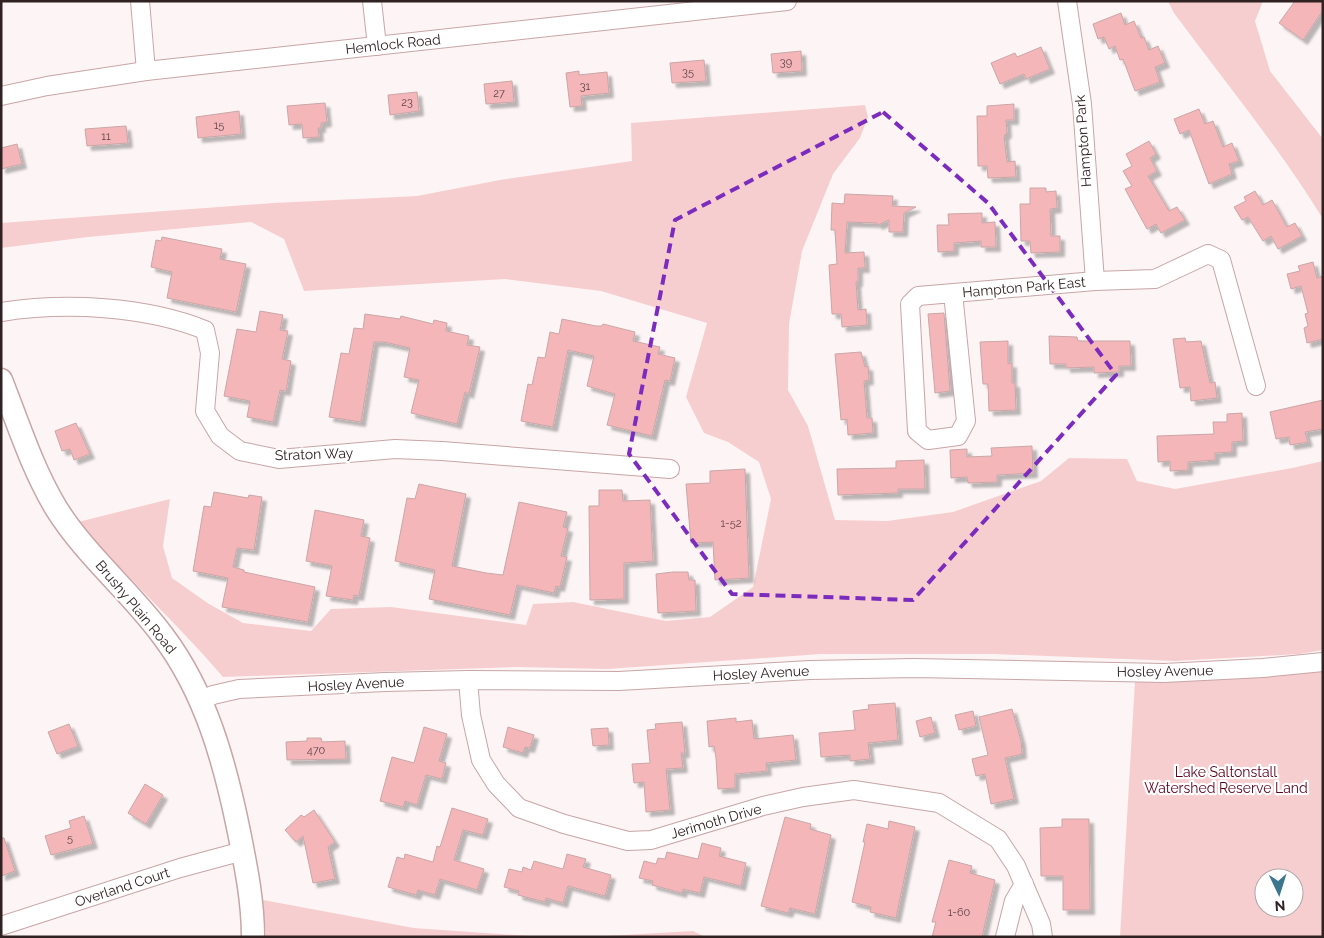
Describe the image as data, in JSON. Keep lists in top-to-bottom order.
{
  "streets": {
    "main road": ["Brushy Plain Road"],
    "street": [
      "Hemlock Road",
      "Hampton Park",
      "Hampton Park East",
      "Straton Way",
      "Hosley Avenue",
      "Jerimoth Drive",
      "Overland Court"
    ]
  },
  "crossings": [
    ["Hampton Park", "Hampton Park East"],
    ["Brushy Plain Road", "Hosley Avenue"],
    ["Brushy Plain Road", "Overland Court"],
    ["Hosley Avenue", "Jerimoth Drive"]
  ],
  "parks": ["Lake Saltonstall Watershed Reserve Land"],
  "house_numbers": [
    "39",
    "35",
    "31",
    "27",
    "23",
    "15",
    "11",
    "1-52",
    "470",
    "5",
    "1-60"
  ],
  "north": "bottom"
}
